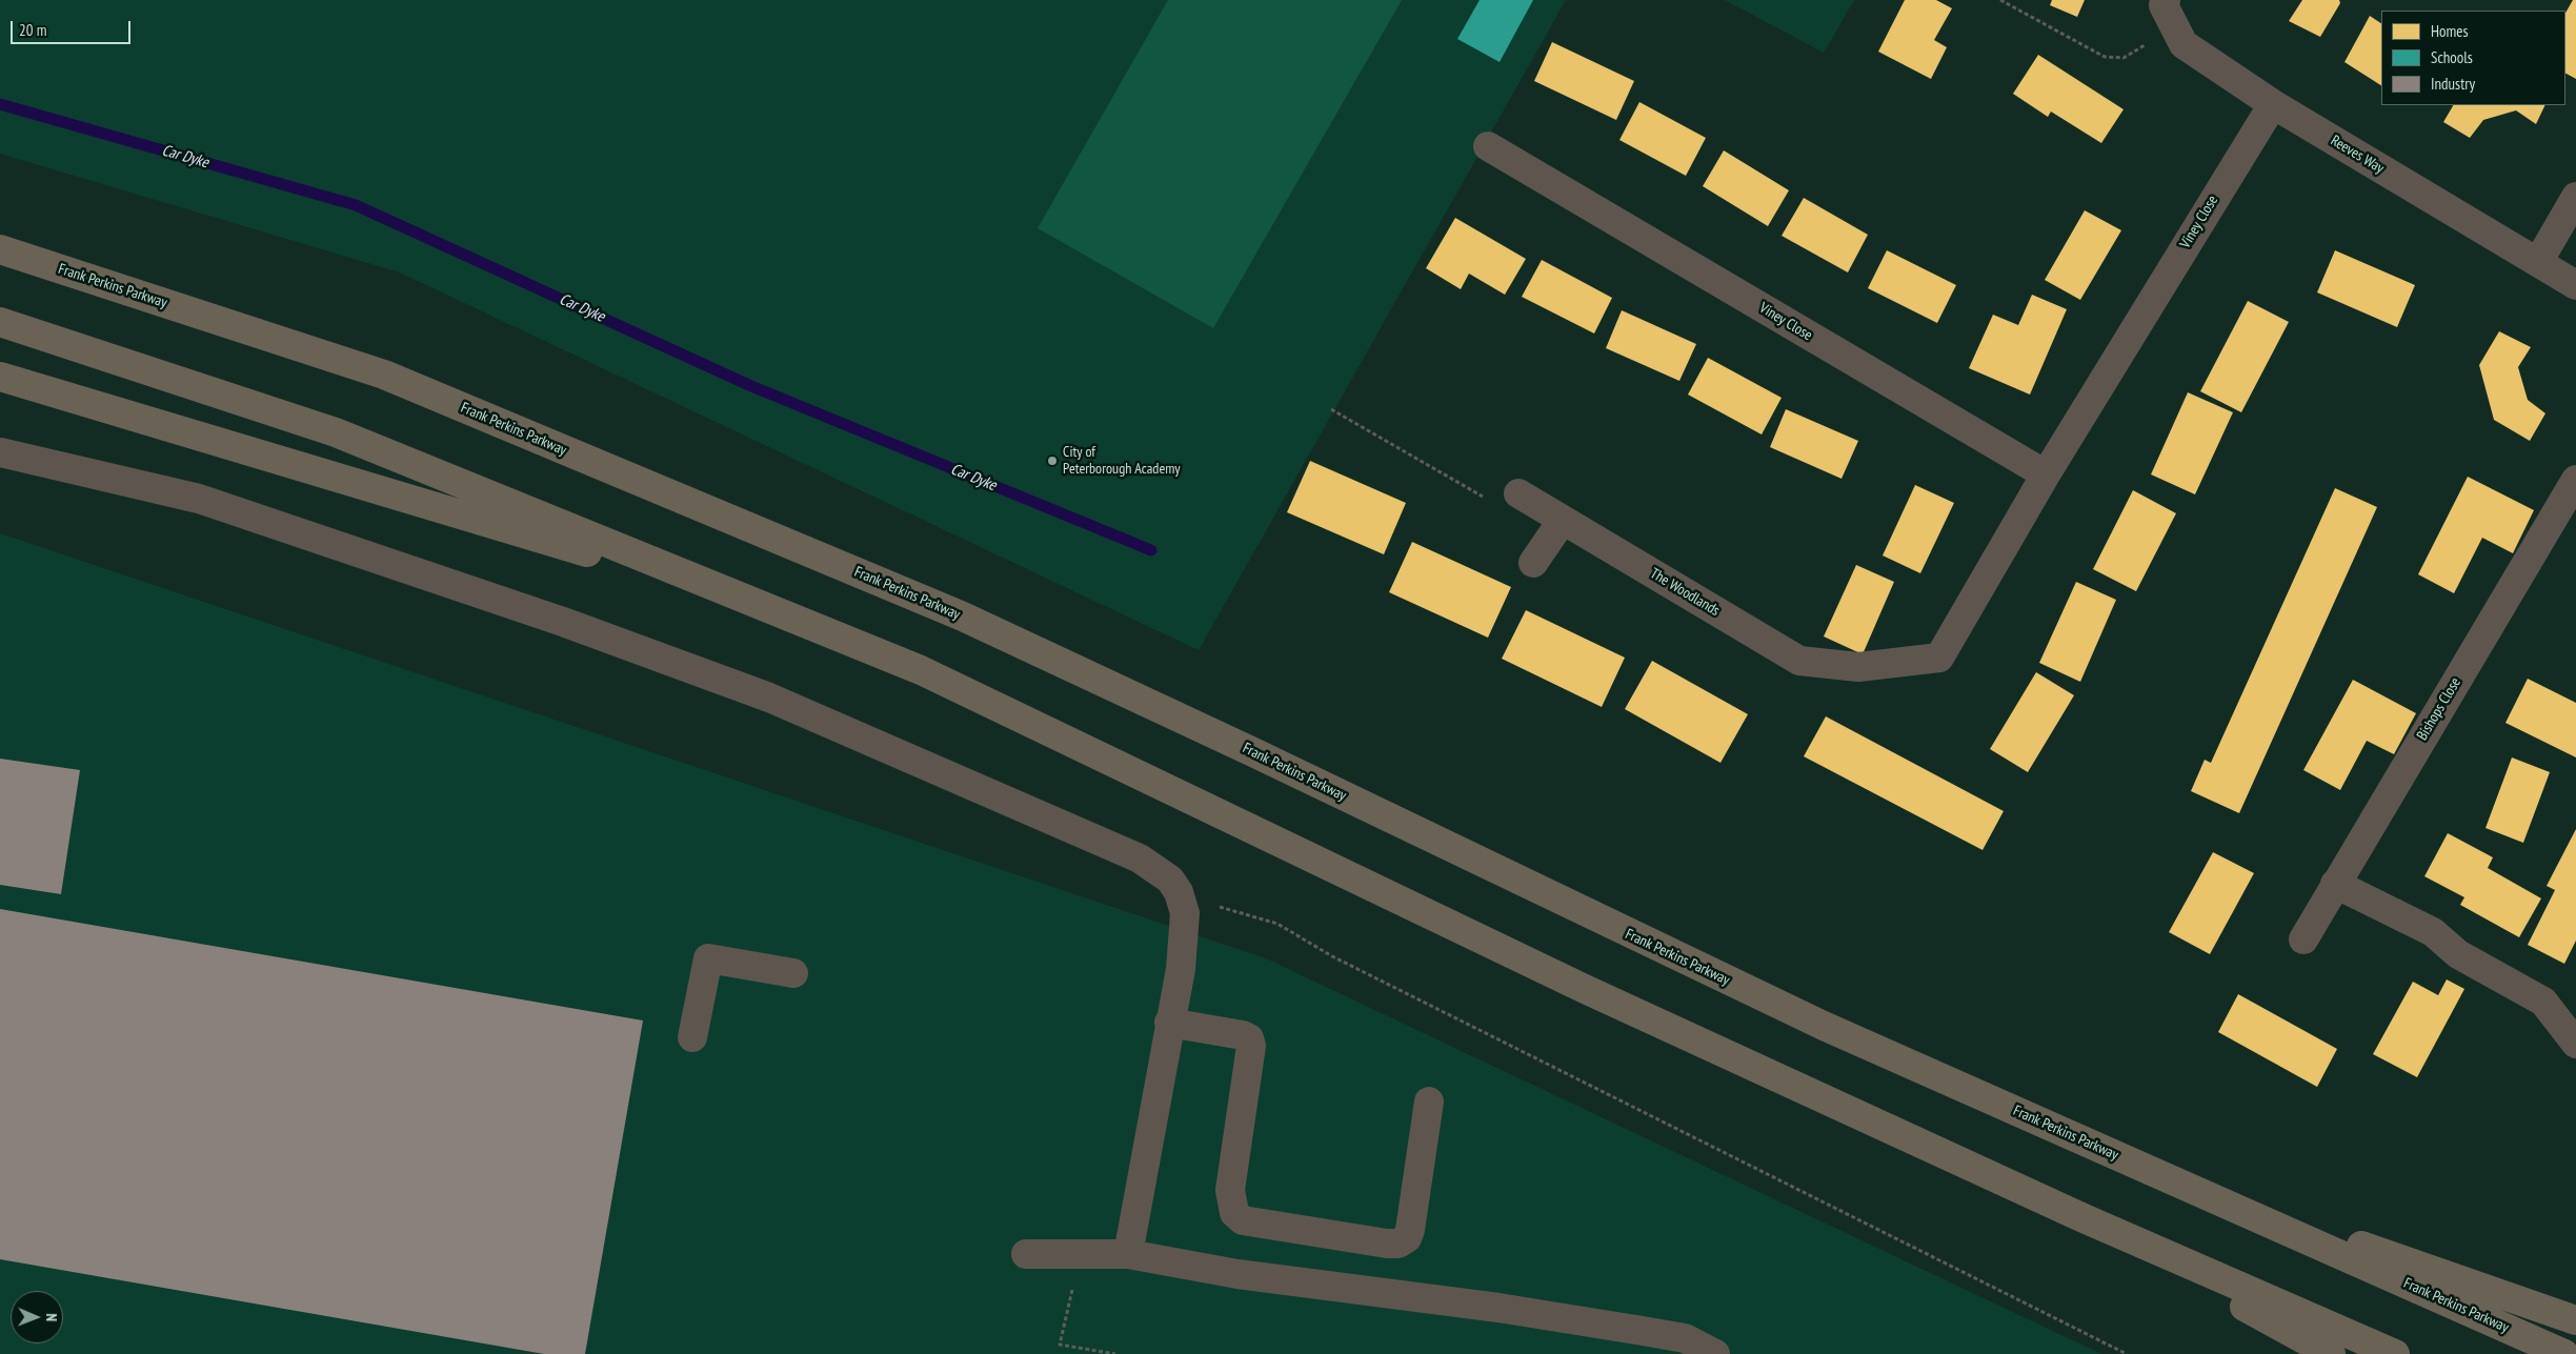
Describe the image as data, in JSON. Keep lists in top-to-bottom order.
{
  "streets": {
    "highway": ["Frank Perkins Parkway"],
    "street": [
      "Reeves Way",
      "Viney Close",
      "The Woodlands",
      "Bishops Close"
    ]
  },
  "crossings": [
    ["Reeves Way", "Viney Close"],
    ["Viney Close", "The Woodlands"]
  ],
  "water": ["Car Dyke"],
  "places": ["City of Peterborough Academy"],
  "legend": ["Homes", "Schools", "Industry"],
  "scale_bar": "20 m",
  "north": "right"
}
